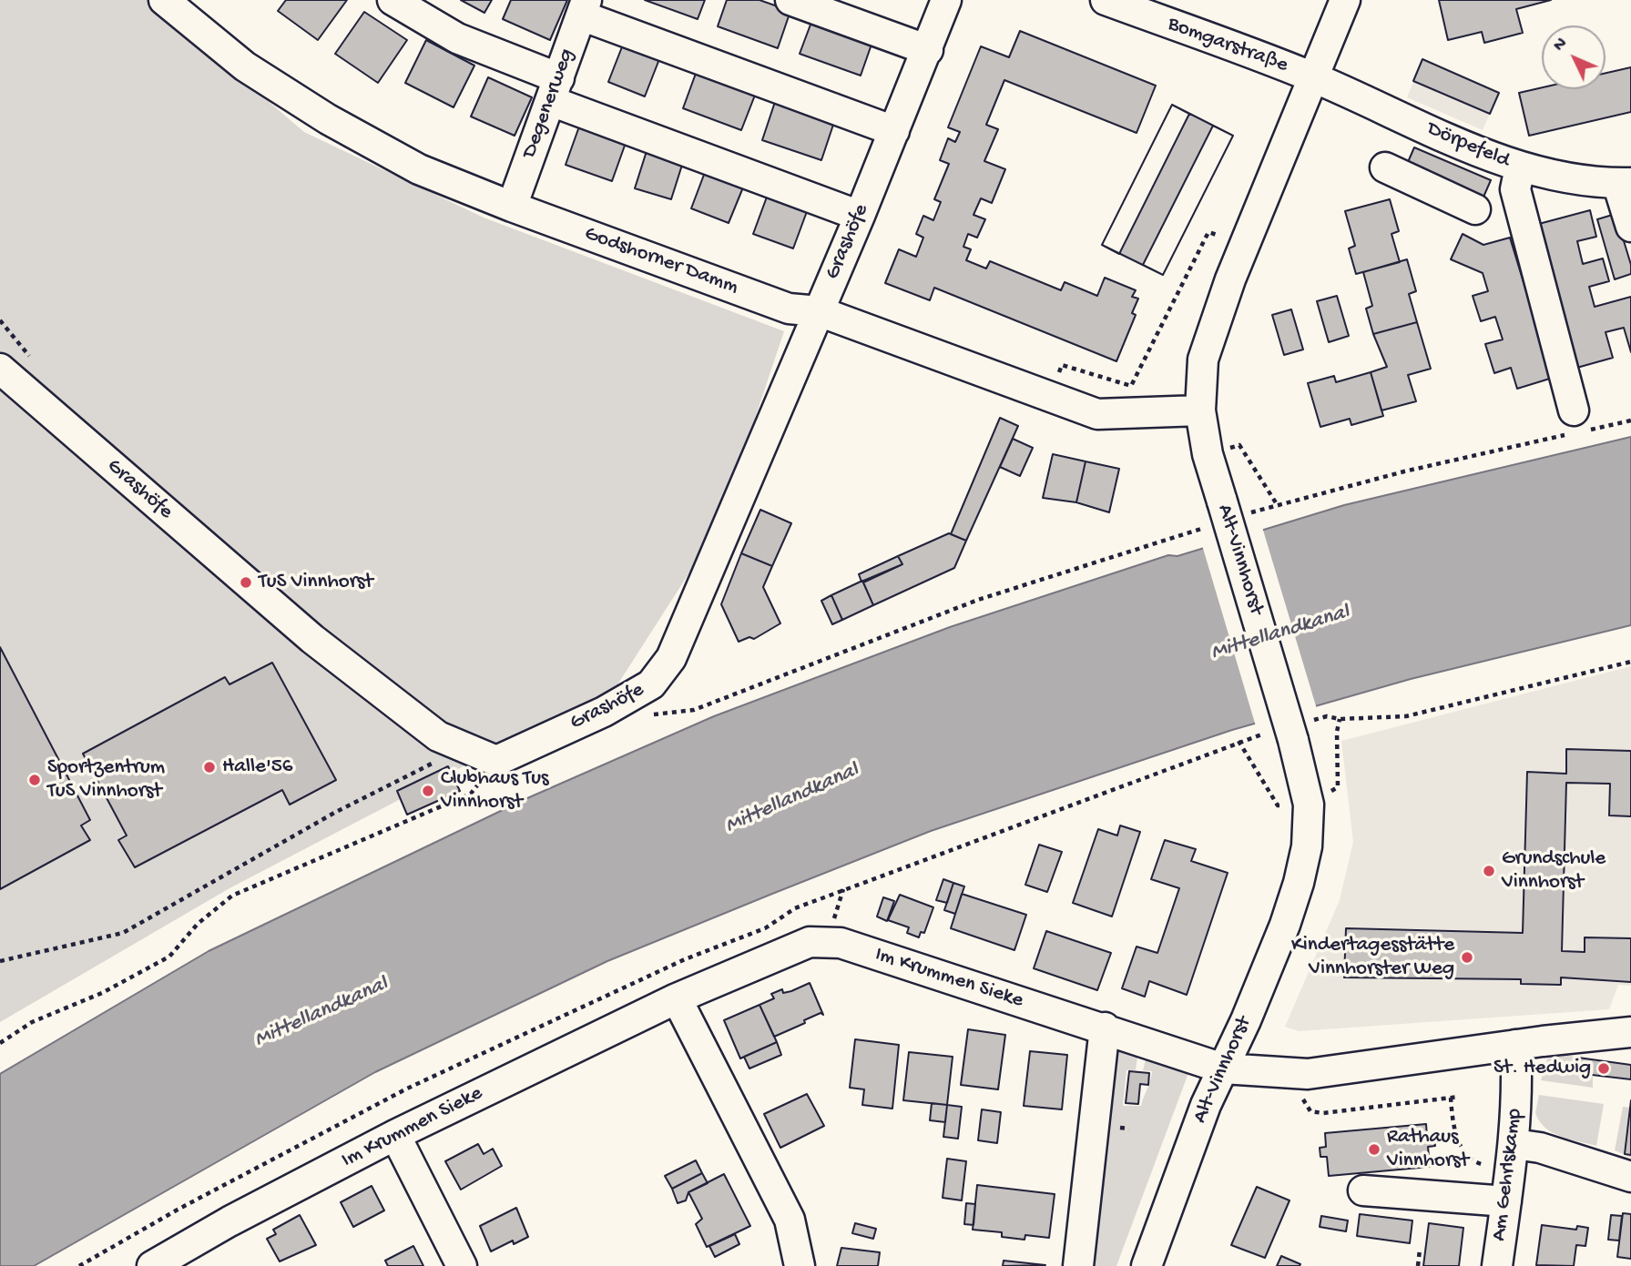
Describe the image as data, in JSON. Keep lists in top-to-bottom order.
{
  "streets": {
    "street": [
      "Bomgarstraße",
      "Degenerweg",
      "Dörpefeld",
      "Grashöfe",
      "Godshorner Damm",
      "Alt-Vinnhorst",
      "Im Krummen Sieke",
      "Am Gehrlskamp"
    ]
  },
  "crossings": [
    ["Bomgarstraße", "Dörpefeld"],
    ["Bomgarstraße", "Alt-Vinnhorst"],
    ["Degenerweg", "Godshorner Damm"],
    ["Dörpefeld", "Alt-Vinnhorst"],
    ["Grashöfe", "Godshorner Damm"],
    ["Godshorner Damm", "Alt-Vinnhorst"],
    ["Alt-Vinnhorst", "Im Krummen Sieke"],
    ["Im Krummen Sieke", "Am Gehrlskamp"]
  ],
  "water": ["Mittellandkanal"],
  "places": [
    "TuS Vinnhorst",
    "Halle'56",
    "Sportzentrum TuS Vinnhorst",
    "Clubhaus Tus Vinnhorst",
    "Grundschule Vinnhorst",
    "Kindertagesstätte Vinnhorster Weg",
    "St. Hedwig",
    "Rathaus Vinnhorst"
  ],
  "north": "top left"
}
